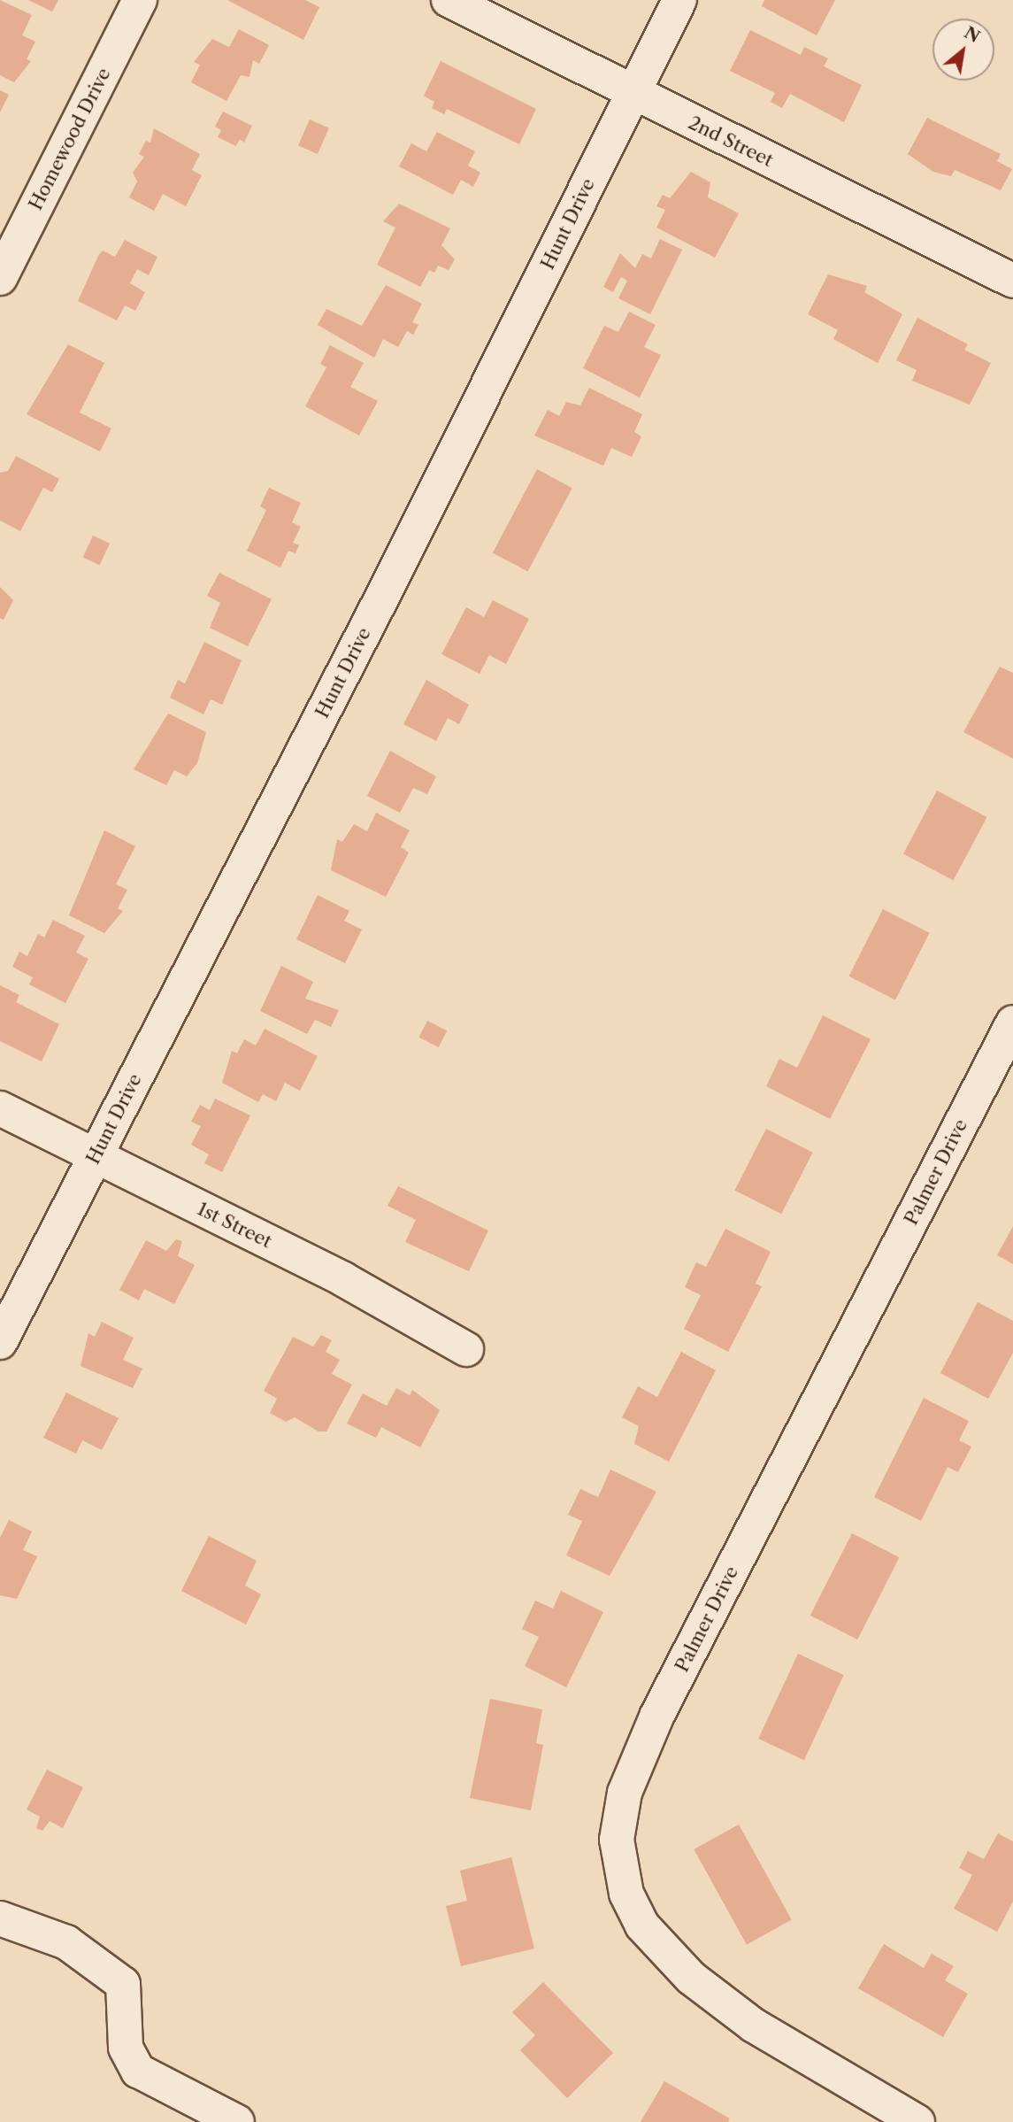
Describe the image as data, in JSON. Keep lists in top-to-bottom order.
{
  "streets": {
    "street": [
      "Homewood Drive",
      "2nd Street",
      "Hunt Drive",
      "Palmer Drive",
      "1st Street"
    ]
  },
  "crossings": [
    ["2nd Street", "Hunt Drive"],
    ["Hunt Drive", "1st Street"]
  ],
  "north": "top right"
}
